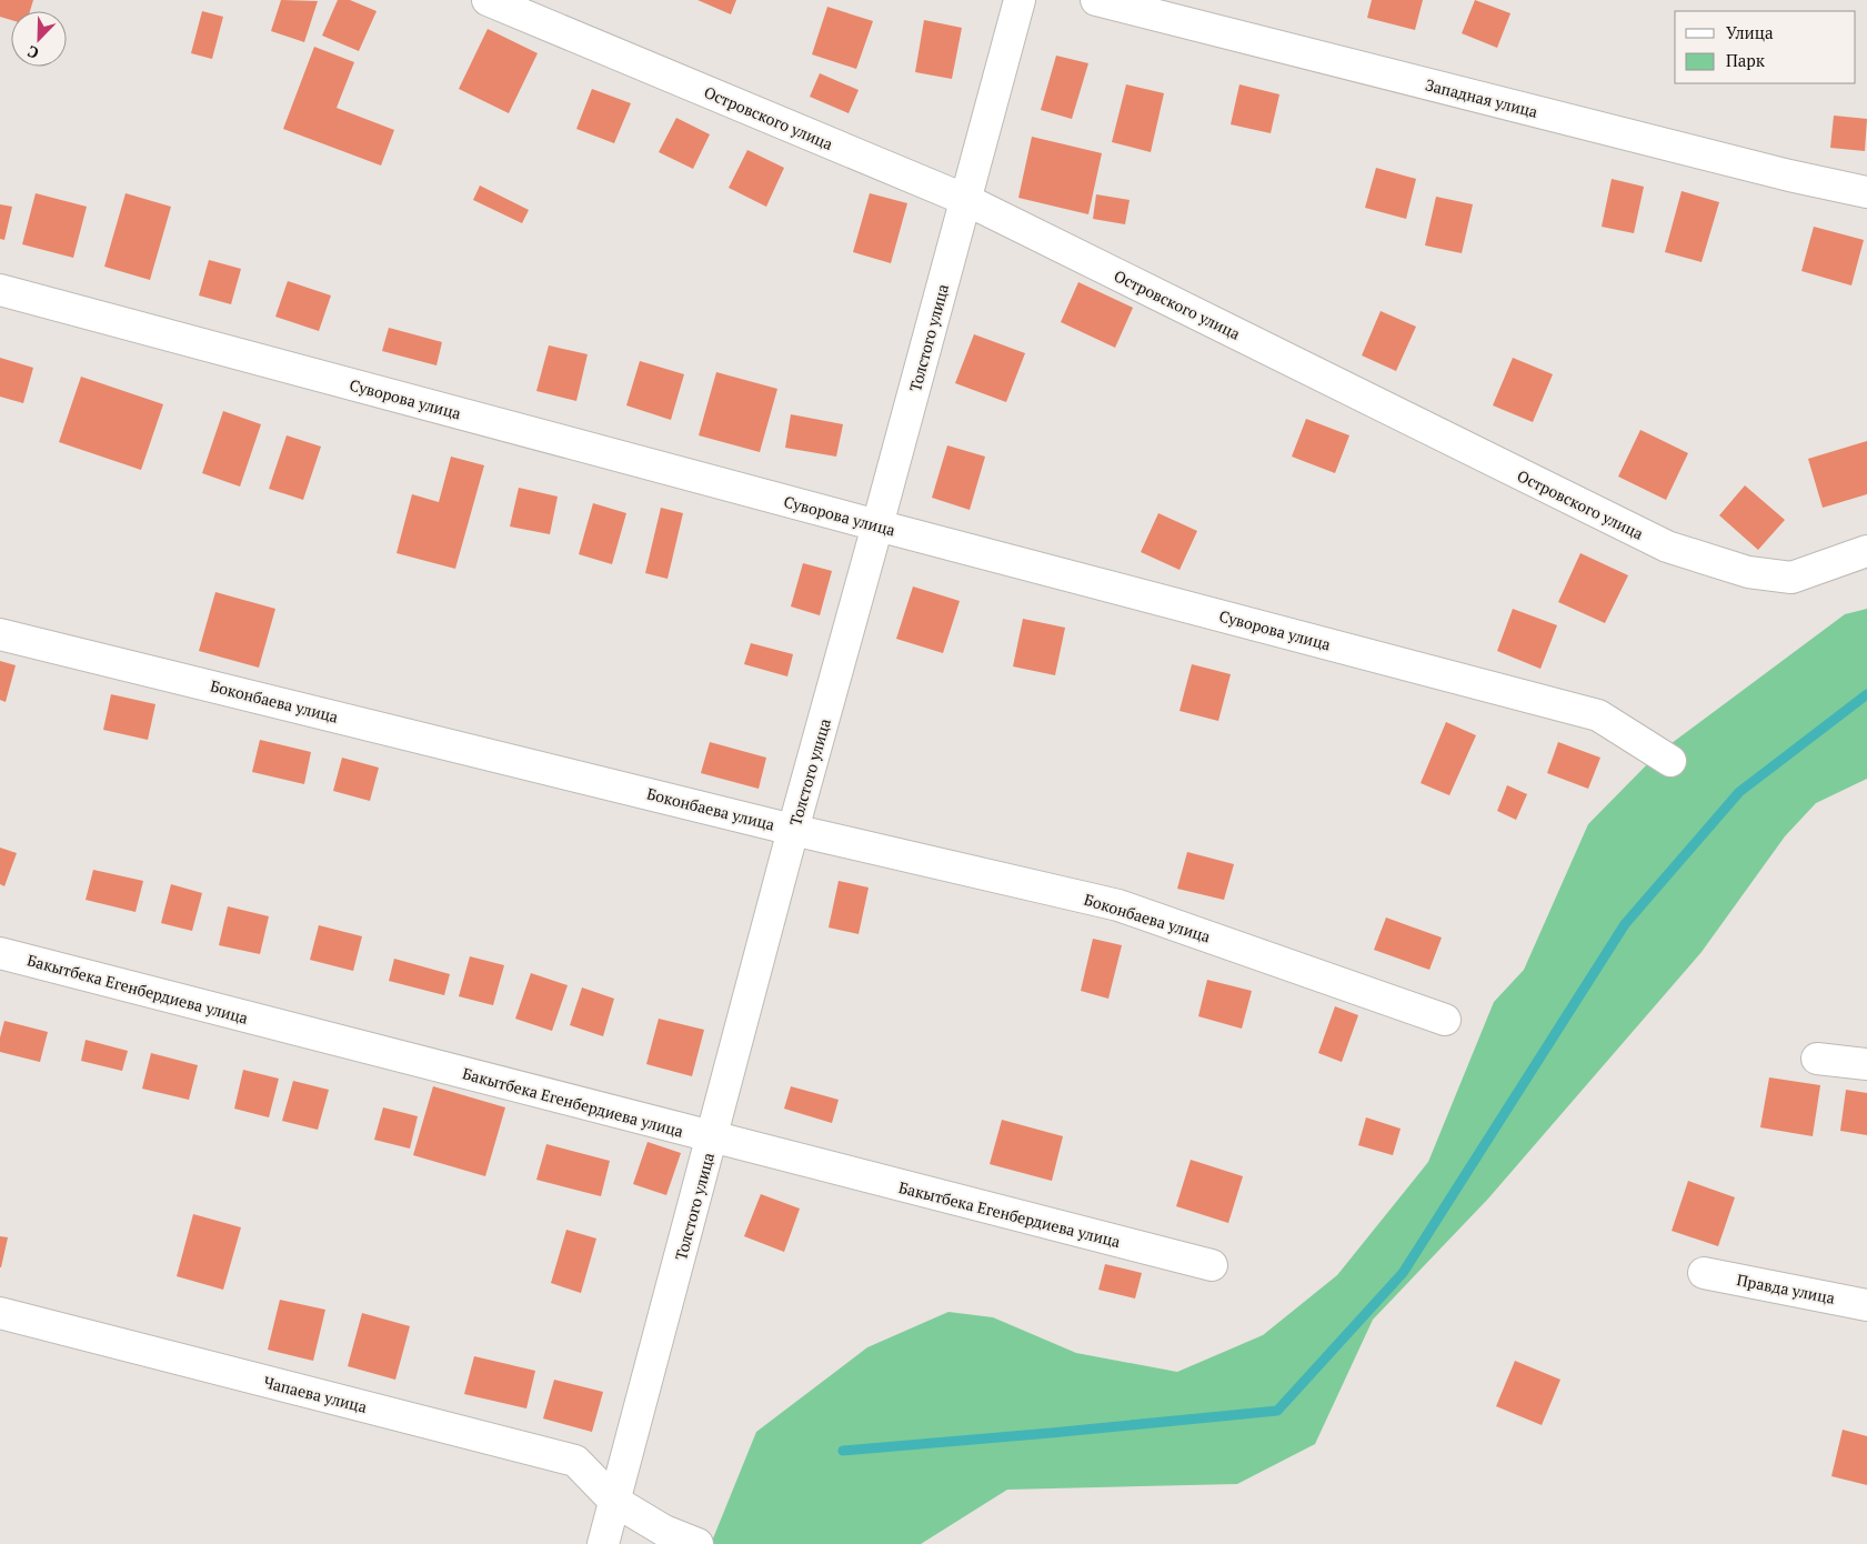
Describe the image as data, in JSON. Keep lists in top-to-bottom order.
{
  "streets": {
    "street": [
      "Западная улица",
      "Островского улица",
      "Толстого улица",
      "Суворова улица",
      "Боконбаева улица",
      "Бакытбека Егенбердиева улица",
      "Правда улица",
      "Чапаева улица"
    ]
  },
  "crossings": [
    ["Островского улица", "Толстого улица"],
    ["Толстого улица", "Суворова улица"],
    ["Толстого улица", "Боконбаева улица"],
    ["Толстого улица", "Бакытбека Егенбердиева улица"],
    ["Толстого улица", "Чапаева улица"]
  ],
  "legend": ["Улица", "Парк"],
  "north": "bottom left"
}
